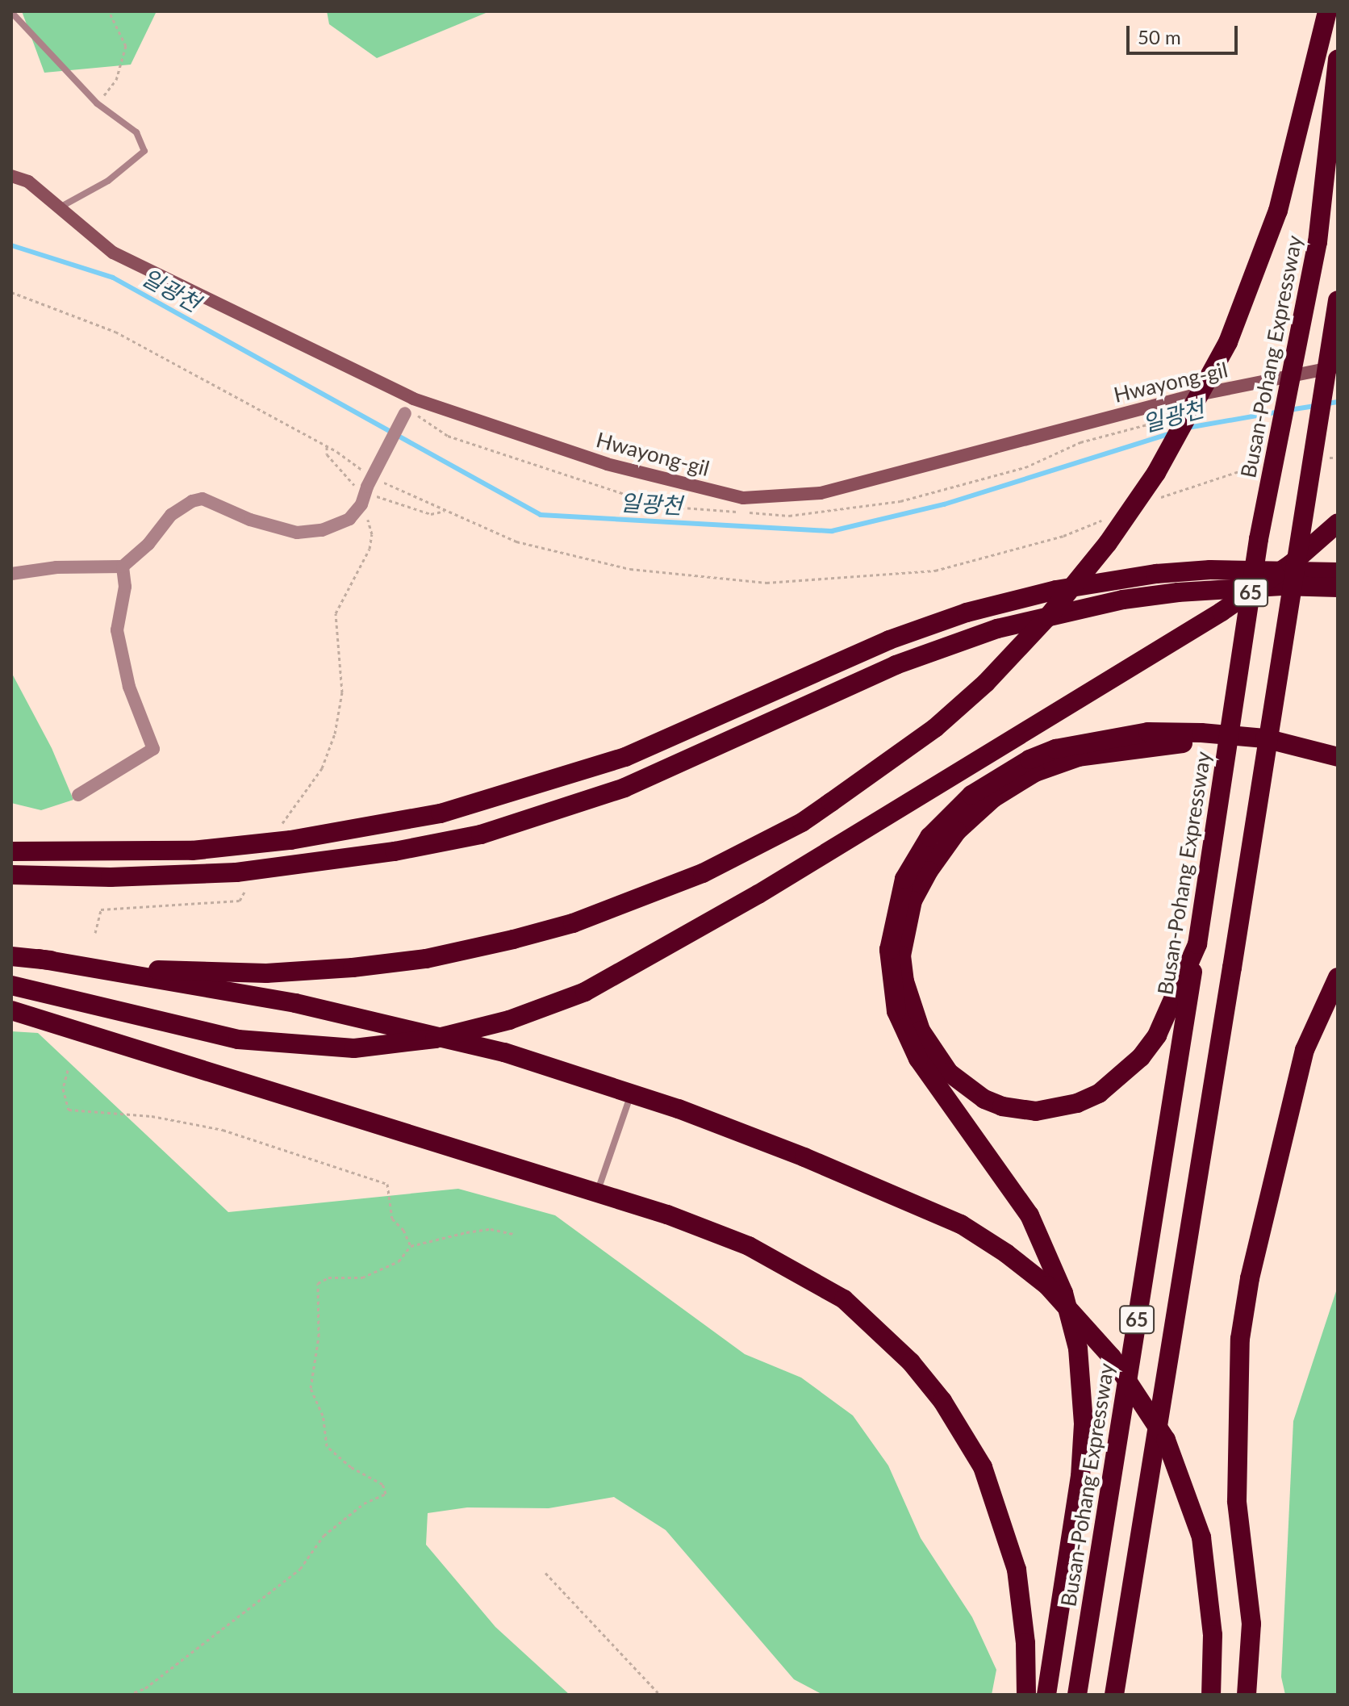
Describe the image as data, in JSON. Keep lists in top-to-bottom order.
{
  "streets": {
    "highway": ["Busan-Pohang Expressway", "65"],
    "main road": ["Hwayong-gil"]
  },
  "water": ["일광천"],
  "scale_bar": "50 m"
}
